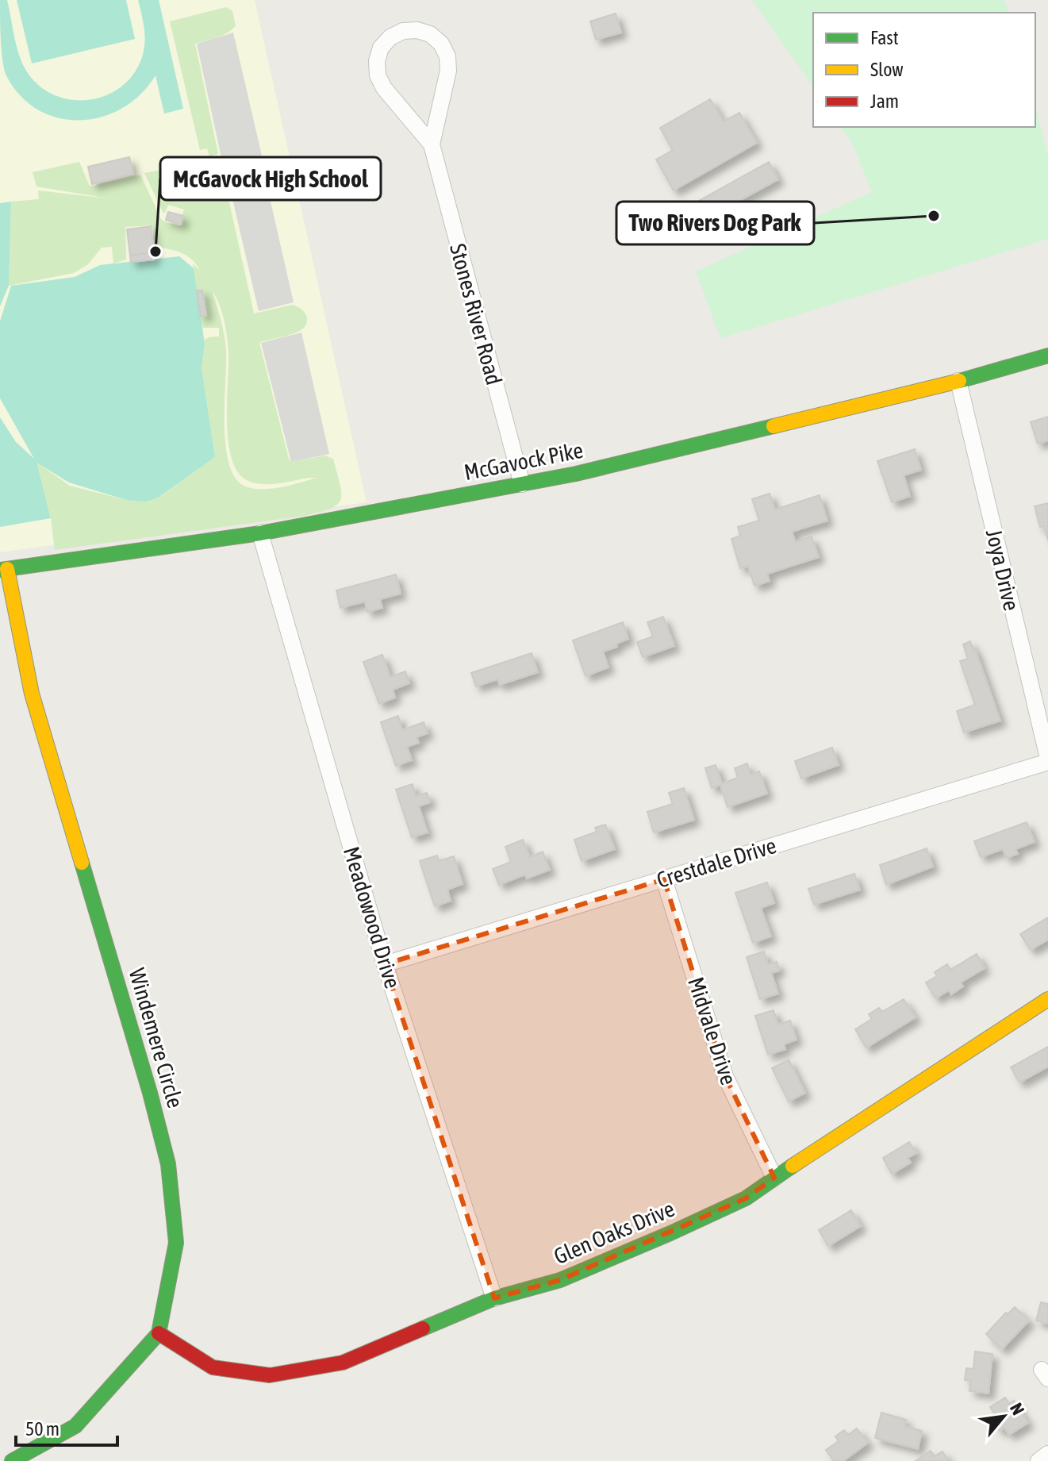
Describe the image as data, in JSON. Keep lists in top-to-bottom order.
{
  "streets": {
    "street": [
      "Stones River Road",
      "McGavock Pike",
      "Joya Drive",
      "Crestdale Drive",
      "Meadowood Drive",
      "Midvale Drive",
      "Windemere Circle",
      "Glen Oaks Drive"
    ]
  },
  "crossings": [
    ["Stones River Road", "McGavock Pike"],
    ["McGavock Pike", "Joya Drive"],
    ["McGavock Pike", "Meadowood Drive"],
    ["McGavock Pike", "Windemere Circle"],
    ["Joya Drive", "Crestdale Drive"],
    ["Crestdale Drive", "Meadowood Drive"],
    ["Crestdale Drive", "Midvale Drive"],
    ["Meadowood Drive", "Glen Oaks Drive"],
    ["Midvale Drive", "Glen Oaks Drive"],
    ["Windemere Circle", "Glen Oaks Drive"]
  ],
  "places": ["Two Rivers Dog Park", "McGavock High School"],
  "legend": ["Fast", "Slow", "Jam"],
  "scale_bar": "50 m",
  "north": "top right"
}
